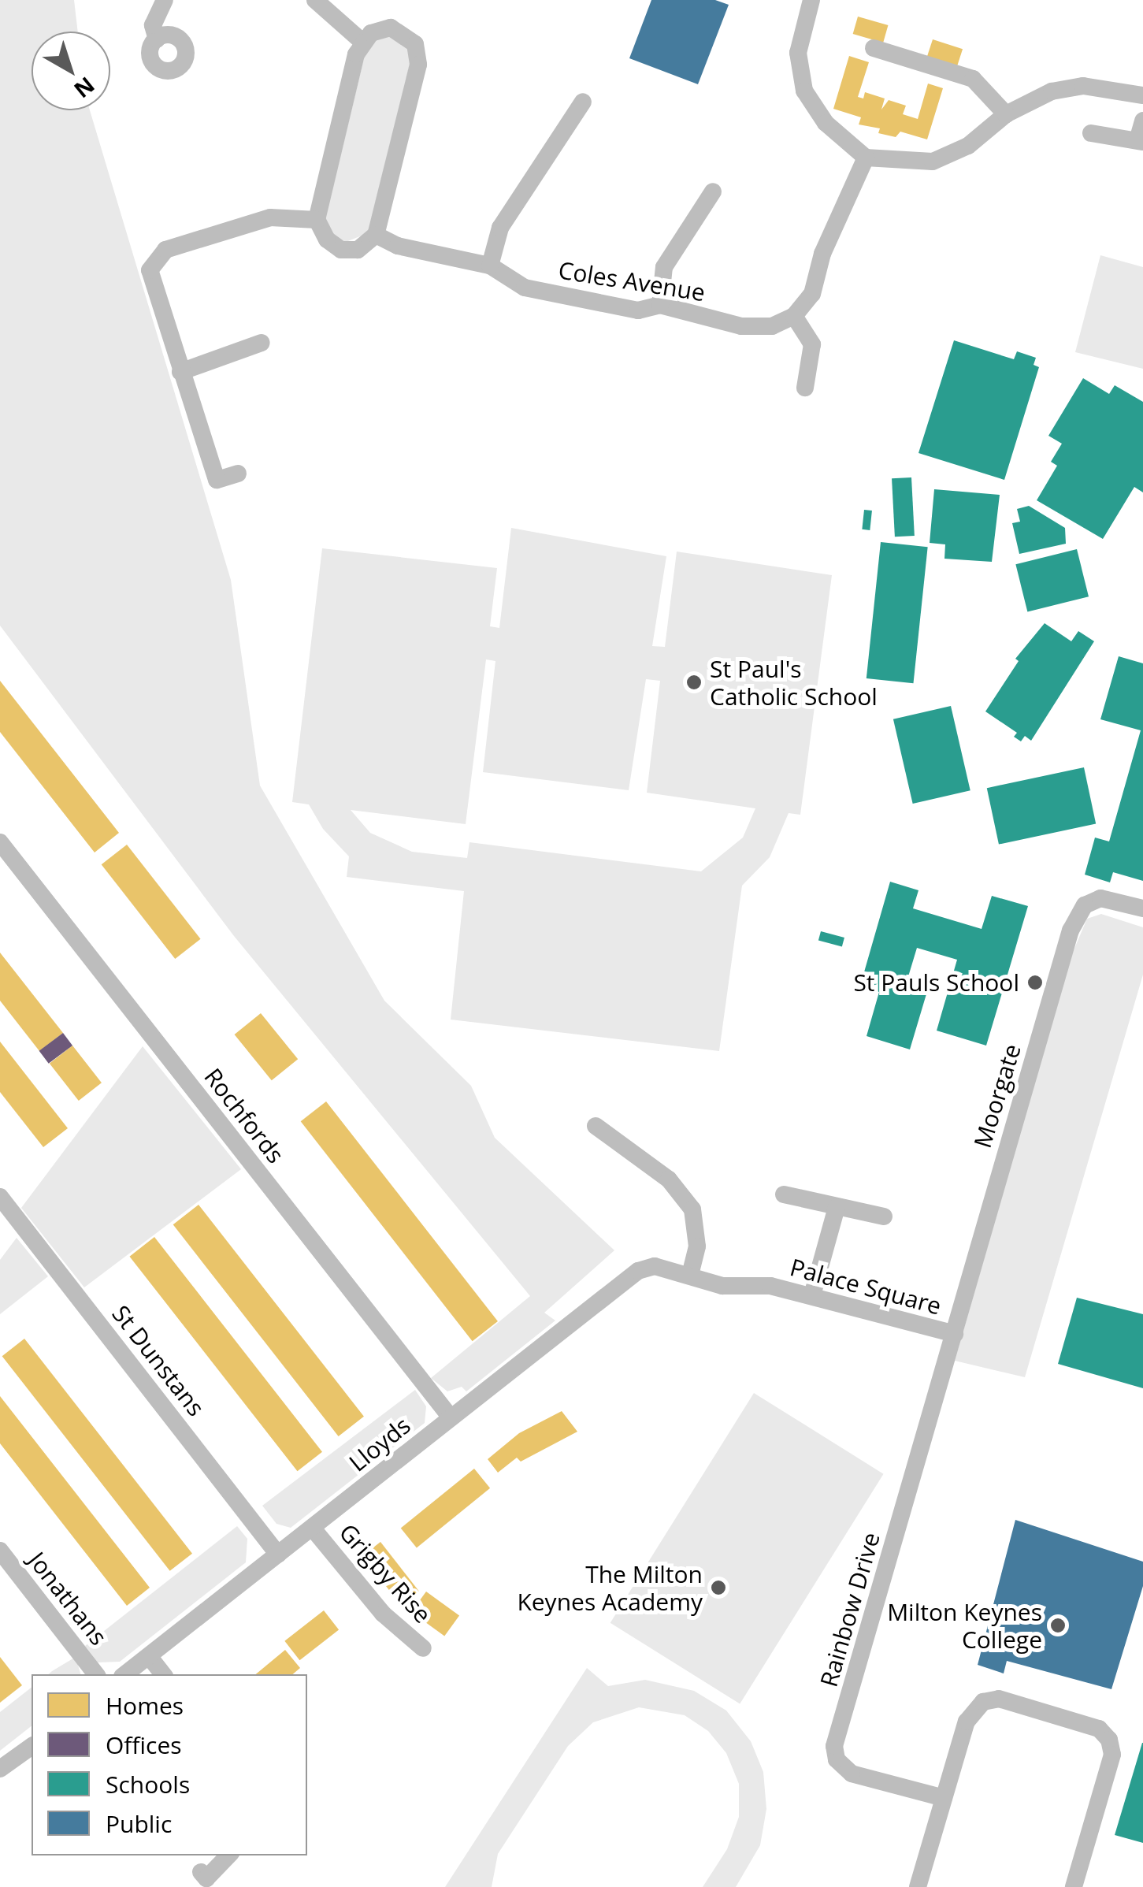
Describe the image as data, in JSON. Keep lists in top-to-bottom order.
{
  "streets": {
    "street": [
      "Coles Avenue",
      "Moorgate",
      "Rochfords",
      "Palace Square",
      "St Dunstans",
      "Lloyds",
      "Grigby Rise",
      "Jonathans",
      "Rainbow Drive"
    ]
  },
  "crossings": [
    ["Moorgate", "Palace Square"],
    ["Moorgate", "Rainbow Drive"],
    ["Rochfords", "Lloyds"],
    ["Palace Square", "Lloyds"],
    ["St Dunstans", "Lloyds"],
    ["Lloyds", "Grigby Rise"]
  ],
  "places": [
    "St Paul's Catholic School",
    "St Pauls School",
    "The Milton Keynes Academy",
    "Milton Keynes College"
  ],
  "legend": [
    "Homes",
    "Offices",
    "Schools",
    "Public"
  ],
  "north": "bottom right"
}
